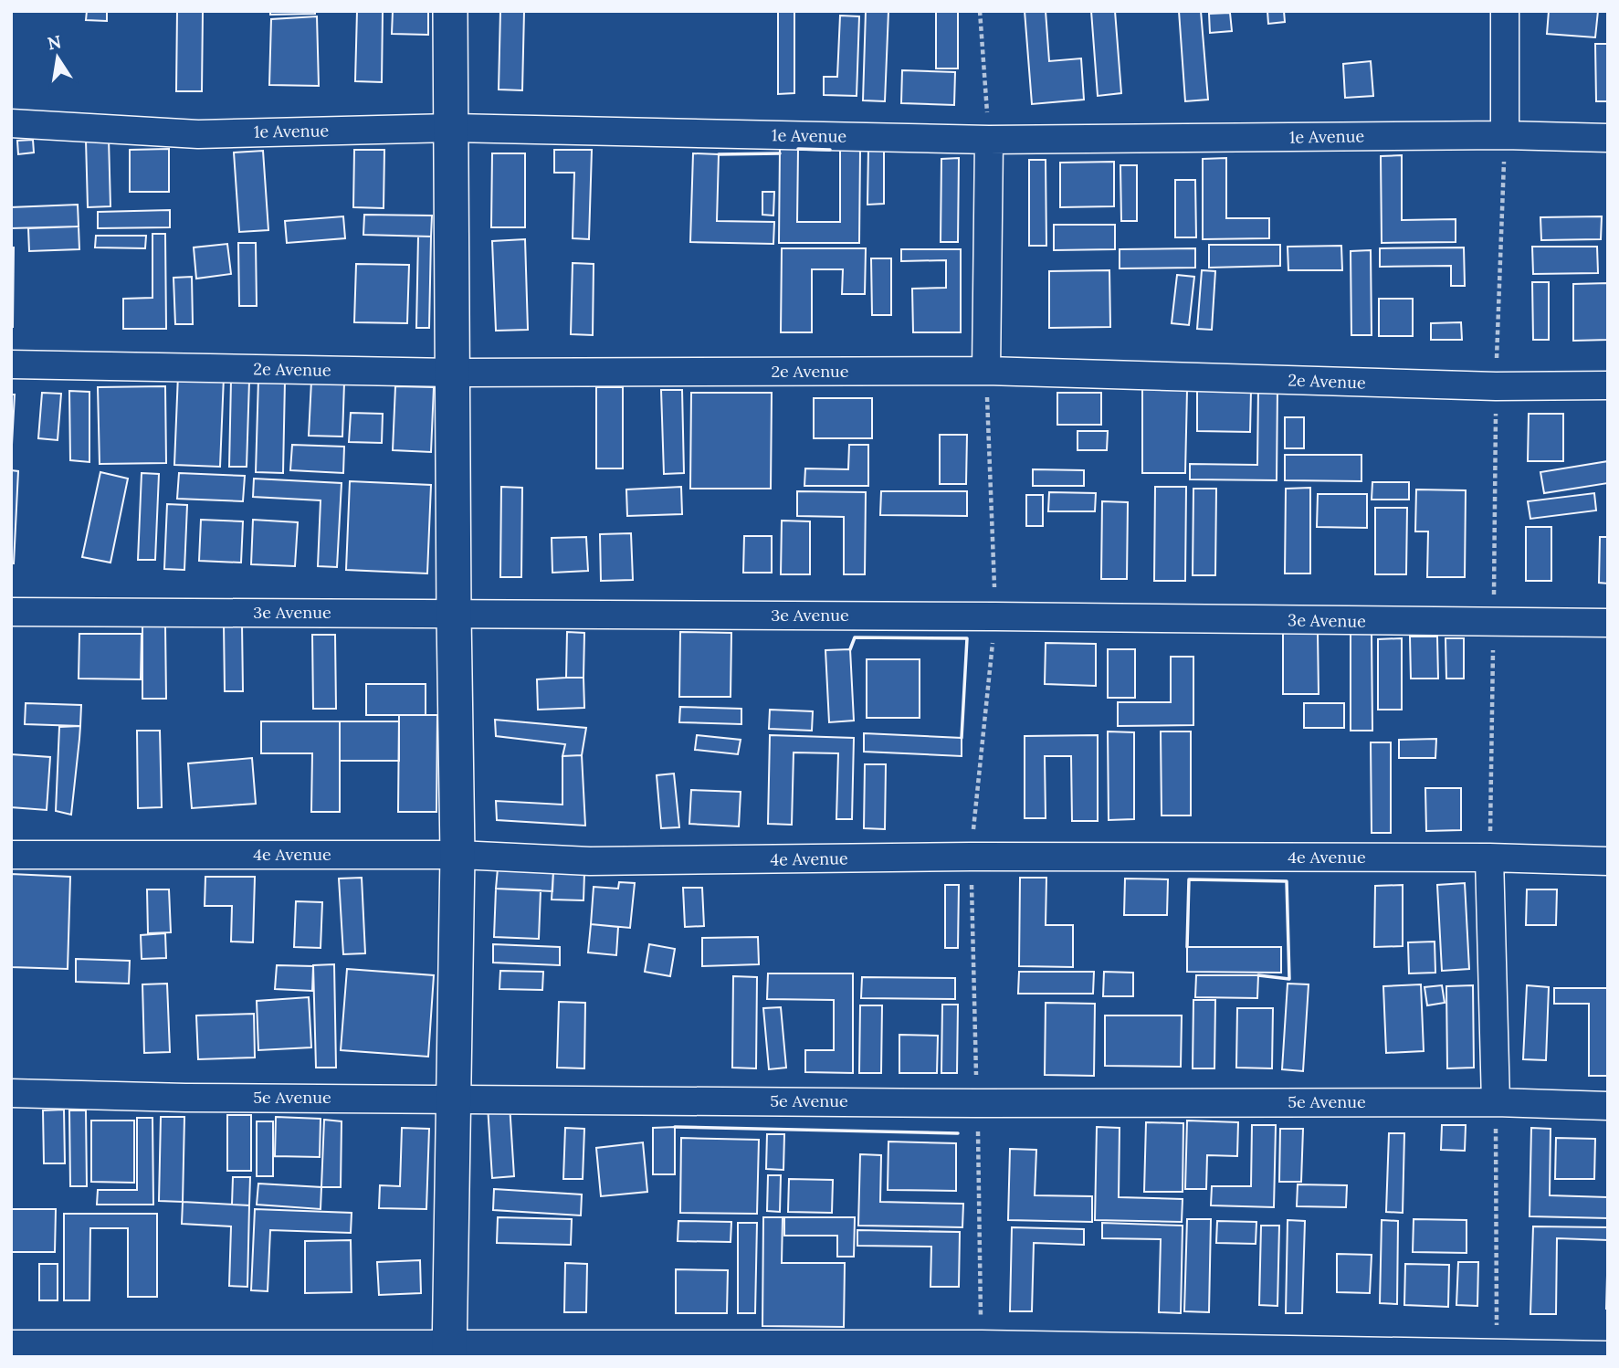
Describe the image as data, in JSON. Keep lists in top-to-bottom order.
{
  "streets": {
    "street": [
      "1e Avenue",
      "2e Avenue",
      "3e Avenue",
      "4e Avenue",
      "5e Avenue"
    ]
  },
  "north": "top"
}
